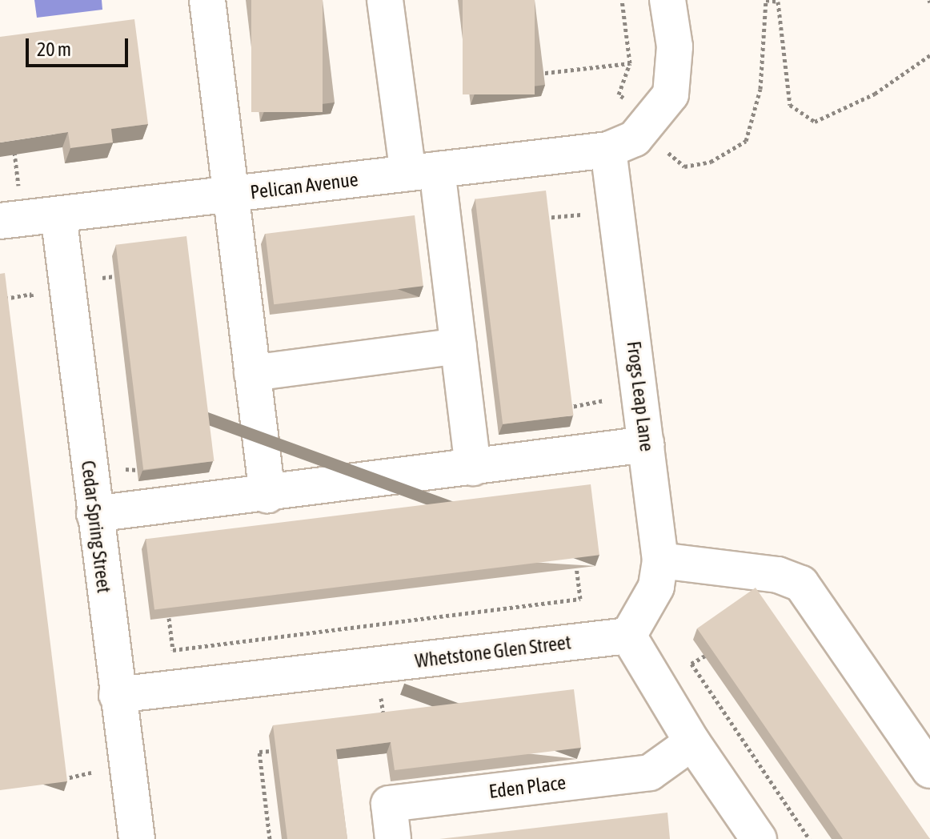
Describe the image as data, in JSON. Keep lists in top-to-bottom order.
{
  "streets": {
    "street": [
      "Pelican Avenue",
      "Frogs Leap Lane",
      "Cedar Spring Street",
      "Whetstone Glen Street",
      "Eden Place"
    ]
  },
  "crossings": [
    ["Pelican Avenue", "Frogs Leap Lane"],
    ["Pelican Avenue", "Cedar Spring Street"],
    ["Frogs Leap Lane", "Whetstone Glen Street"],
    ["Cedar Spring Street", "Whetstone Glen Street"]
  ],
  "scale_bar": "20 m"
}
